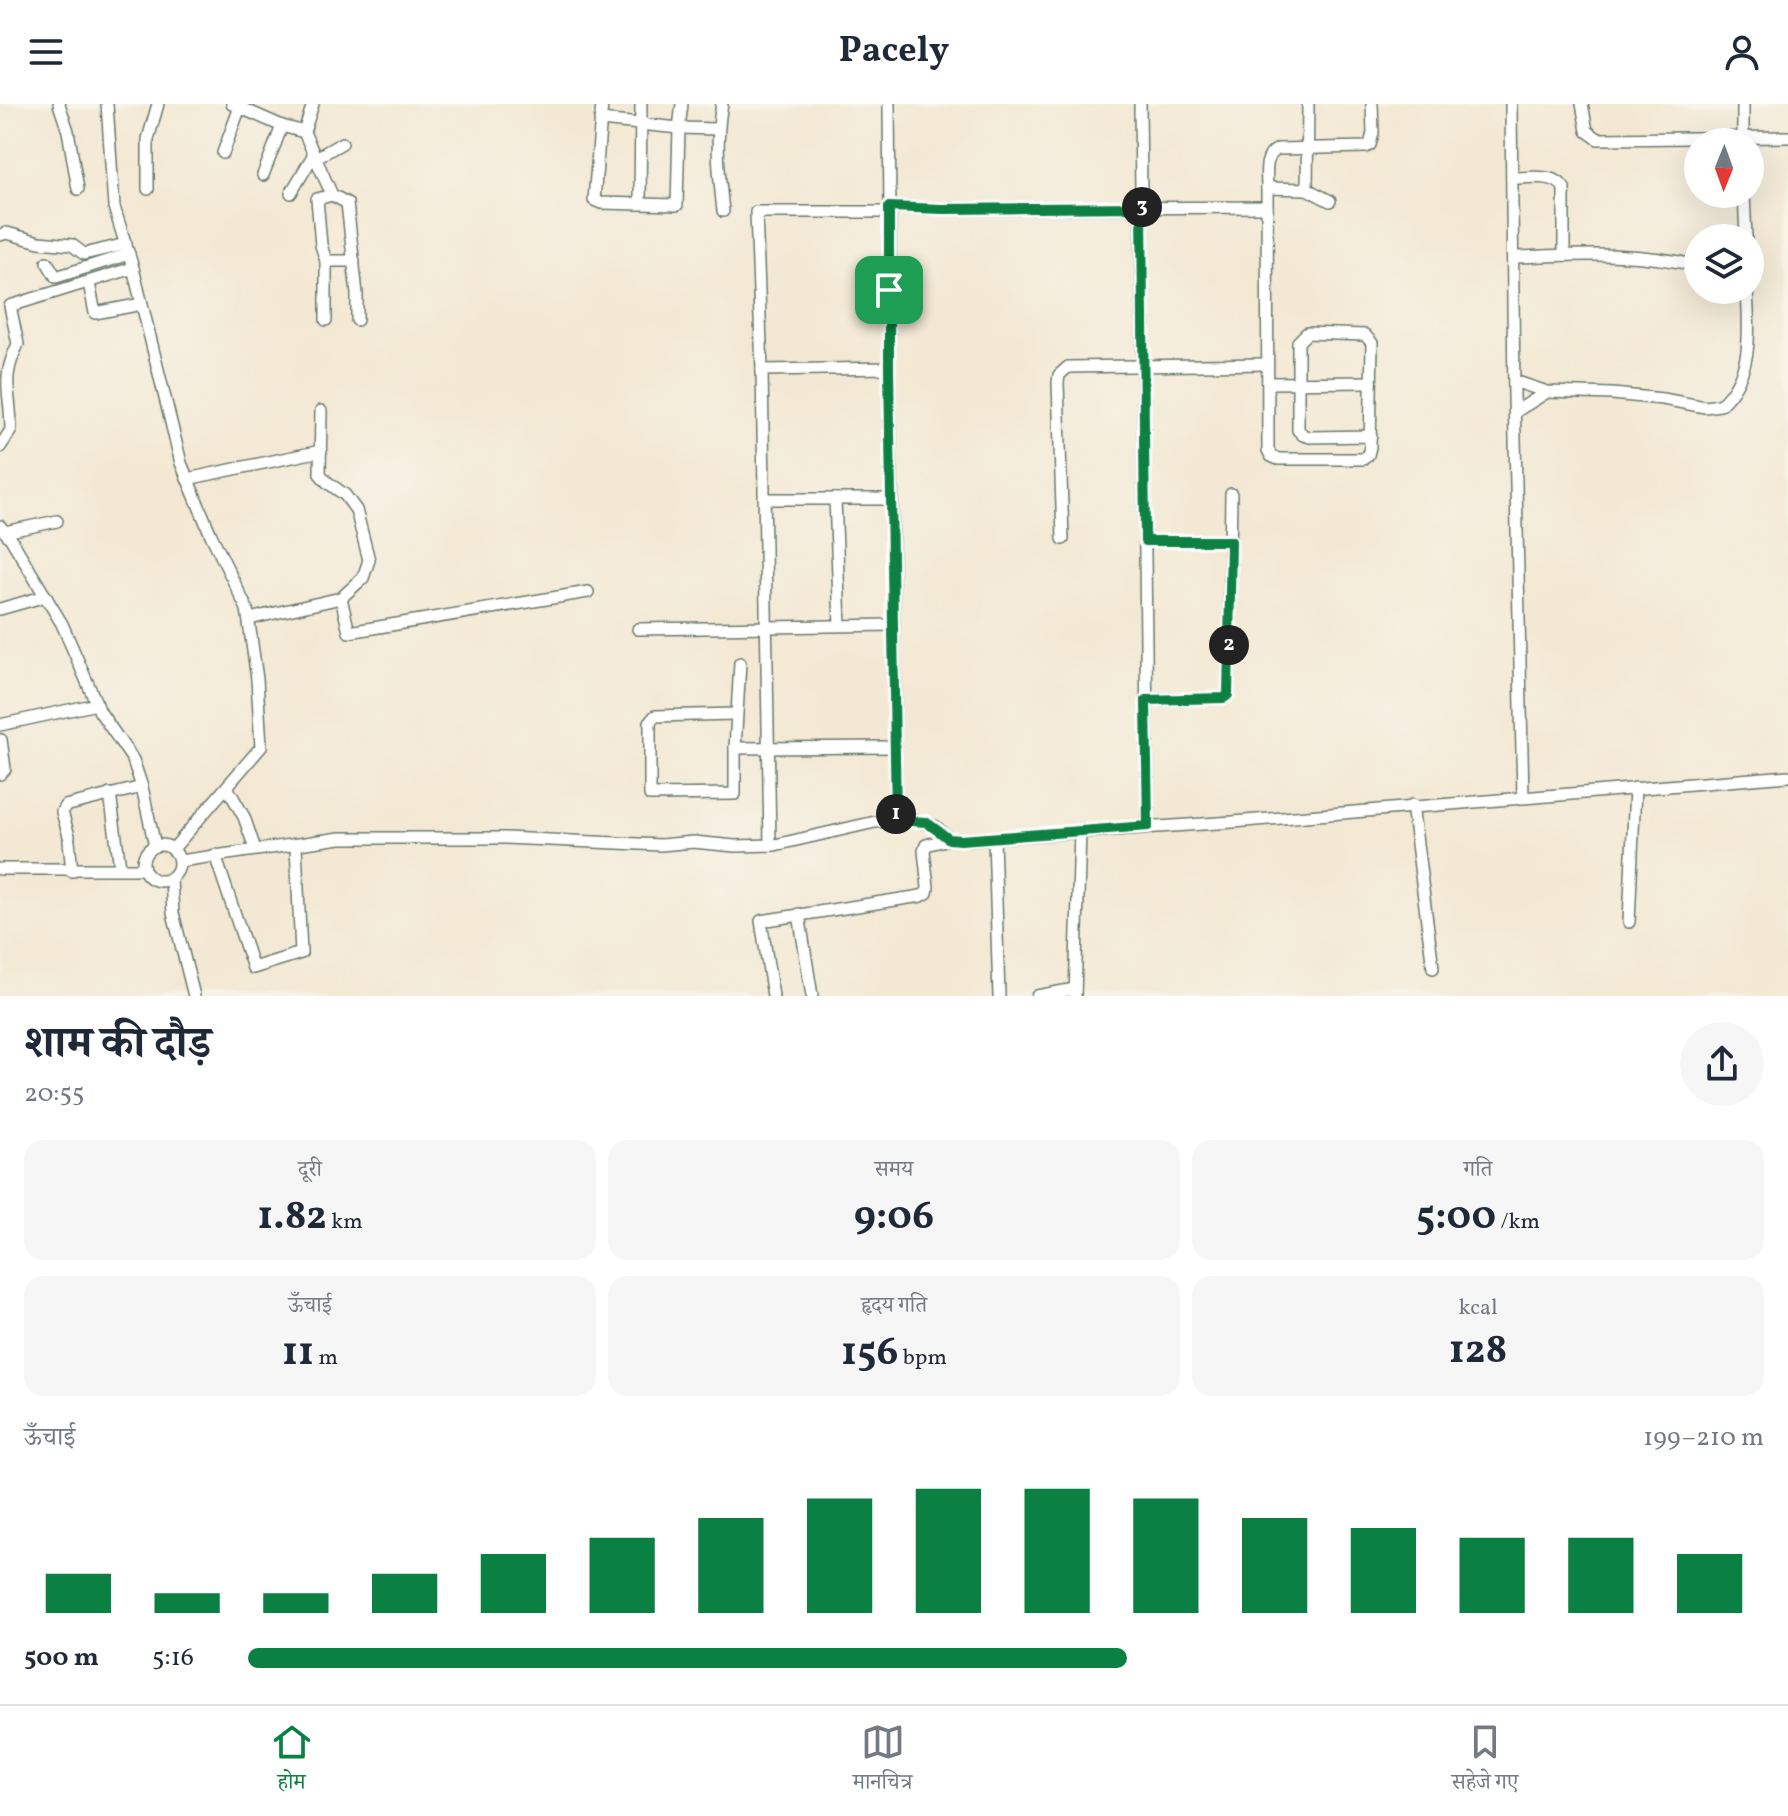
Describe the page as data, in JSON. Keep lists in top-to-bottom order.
{
  "north": "bottom",
  "page": {
    "header": "Pacely",
    "pins": ["3", "2", "1"],
    "heading": ["शाम की दौड़", "20:55"],
    "stats": [
      ["दूरी", "1.82 km"],
      ["समय", "9:06"],
      ["गति", "5:00 /km"],
      ["ऊँचाई", "11 m"],
      ["हृदय गति", "156 bpm"],
      ["kcal", "128"]
    ],
    "chart": ["ऊँचाई", "199–210 m"],
    "list": [
      {
        "name": "500 m",
        "note": "5:16"
      }
    ],
    "tabs": ["होम", "मानचित्र", "सहेजे गए"]
  }
}
